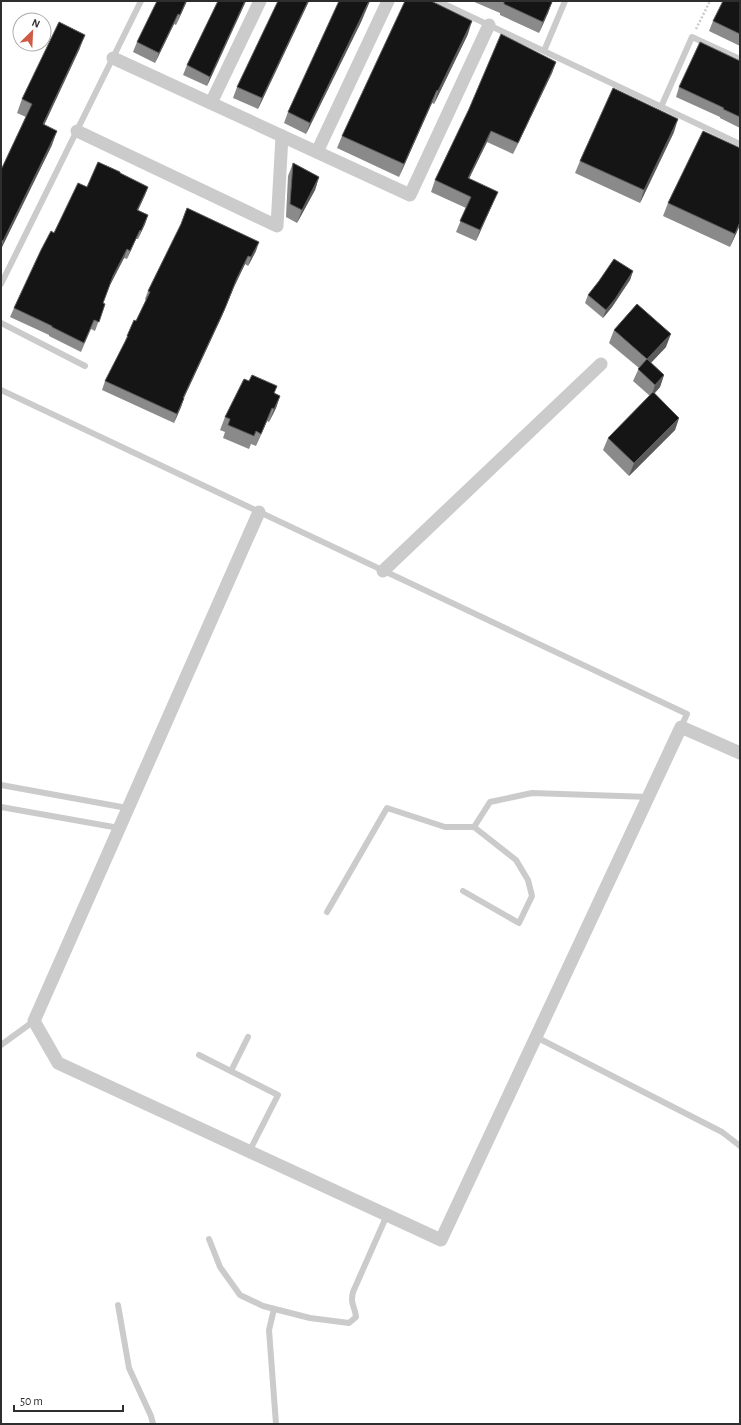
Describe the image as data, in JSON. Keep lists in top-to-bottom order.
{
  "scale_bar": "50 m",
  "north": "top right"
}
